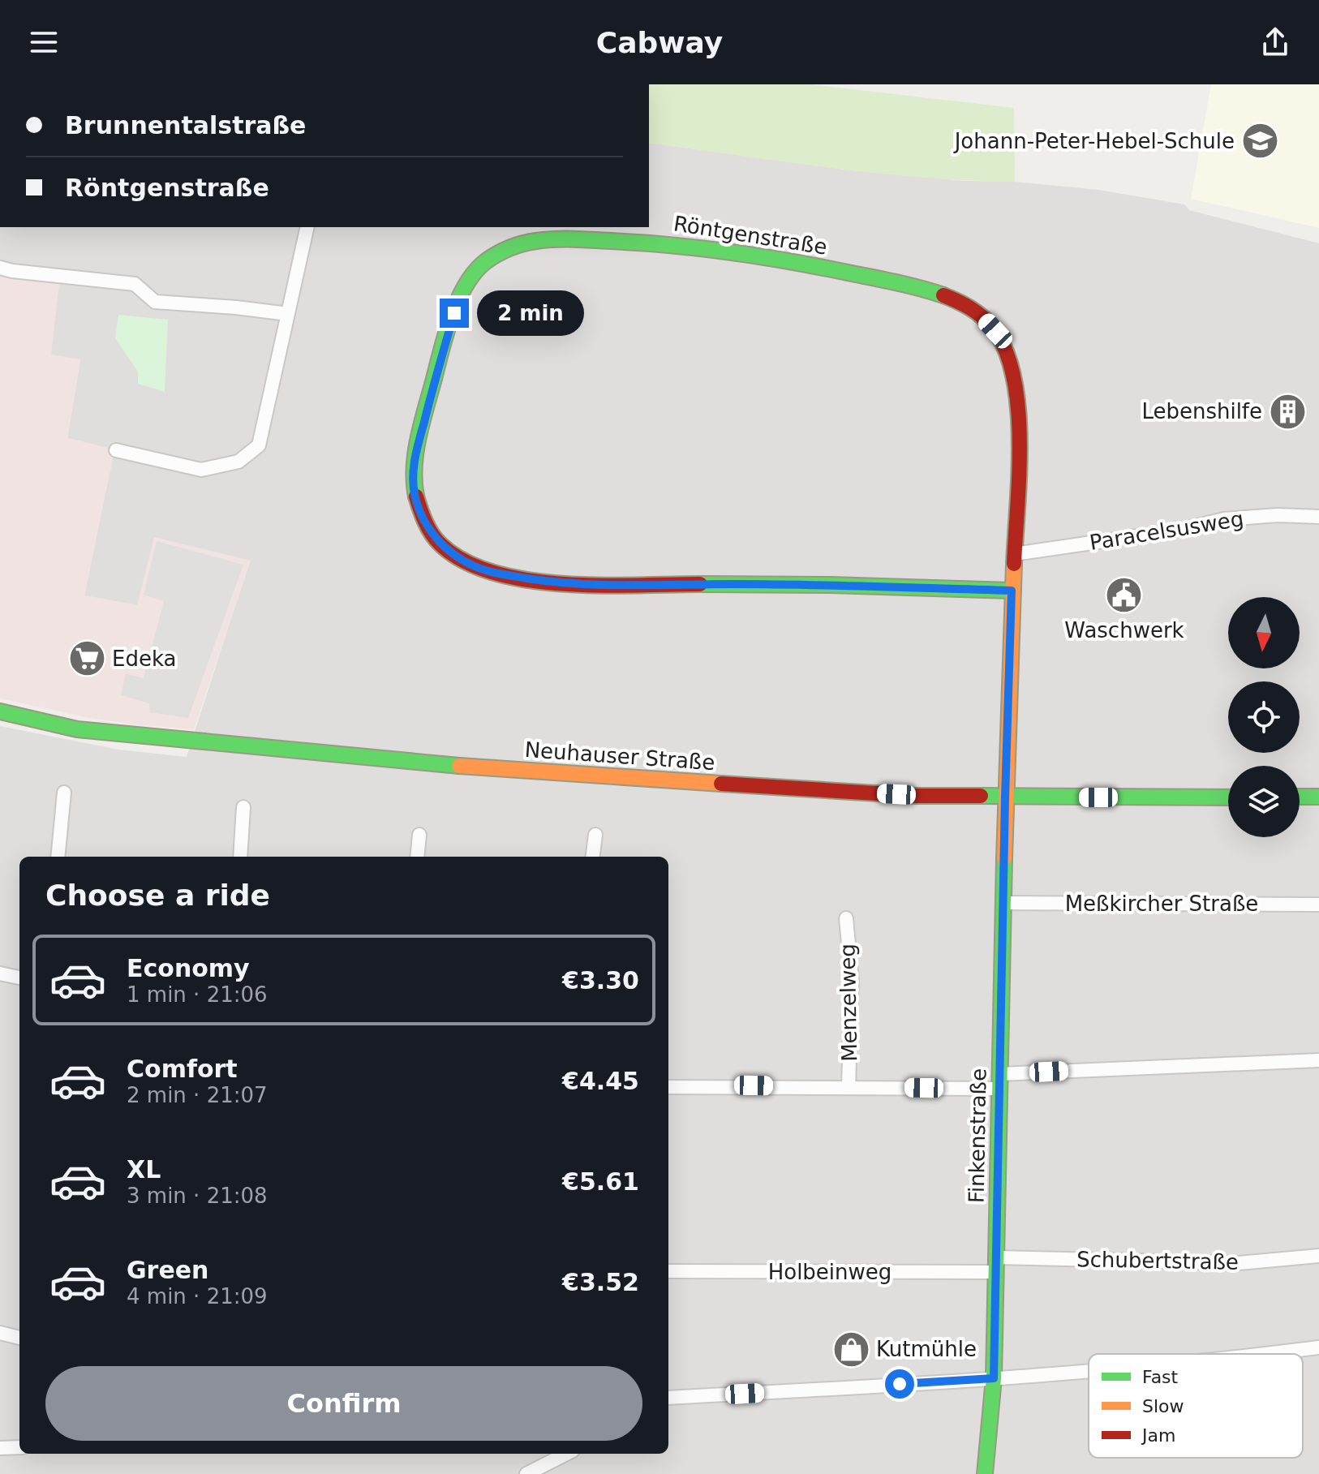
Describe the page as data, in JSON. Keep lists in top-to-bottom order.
{
  "streets": {
    "street": [
      "Röntgenstraße",
      "Paracelsusweg",
      "Neuhauser Straße",
      "Meßkircher Straße",
      "Menzelweg",
      "Finkenstraße",
      "Schubertstraße",
      "Holbeinweg"
    ]
  },
  "crossings": [
    ["Röntgenstraße", "Paracelsusweg"],
    ["Röntgenstraße", "Neuhauser Straße"],
    ["Röntgenstraße", "Finkenstraße"],
    ["Neuhauser Straße", "Finkenstraße"],
    ["Meßkircher Straße", "Finkenstraße"],
    ["Finkenstraße", "Schubertstraße"],
    ["Finkenstraße", "Holbeinweg"],
    ["Schubertstraße", "Holbeinweg"]
  ],
  "places": {
    "school or university": ["Johann-Peter-Hebel-Schule"],
    "building": ["Lebenshilfe"],
    "public building": ["Waschwerk"],
    "supermarket": ["Edeka"],
    "shop": ["Kutmühle"]
  },
  "legend": ["Fast", "Slow", "Jam"],
  "north": "bottom",
  "page": {
    "header": "Cabway",
    "banner": ["Brunnentalstraße", "Röntgenstraße"],
    "bubble": "2 min",
    "heading": "Choose a ride",
    "list": [
      {
        "name": "Economy",
        "note": "1 min · 21:06",
        "value": "€3.30"
      },
      {
        "name": "Comfort",
        "note": "2 min · 21:07",
        "value": "€4.45"
      },
      {
        "name": "XL",
        "note": "3 min · 21:08",
        "value": "€5.61"
      },
      {
        "name": "Green",
        "note": "4 min · 21:09",
        "value": "€3.52"
      }
    ],
    "buttons": "Confirm"
  }
}
